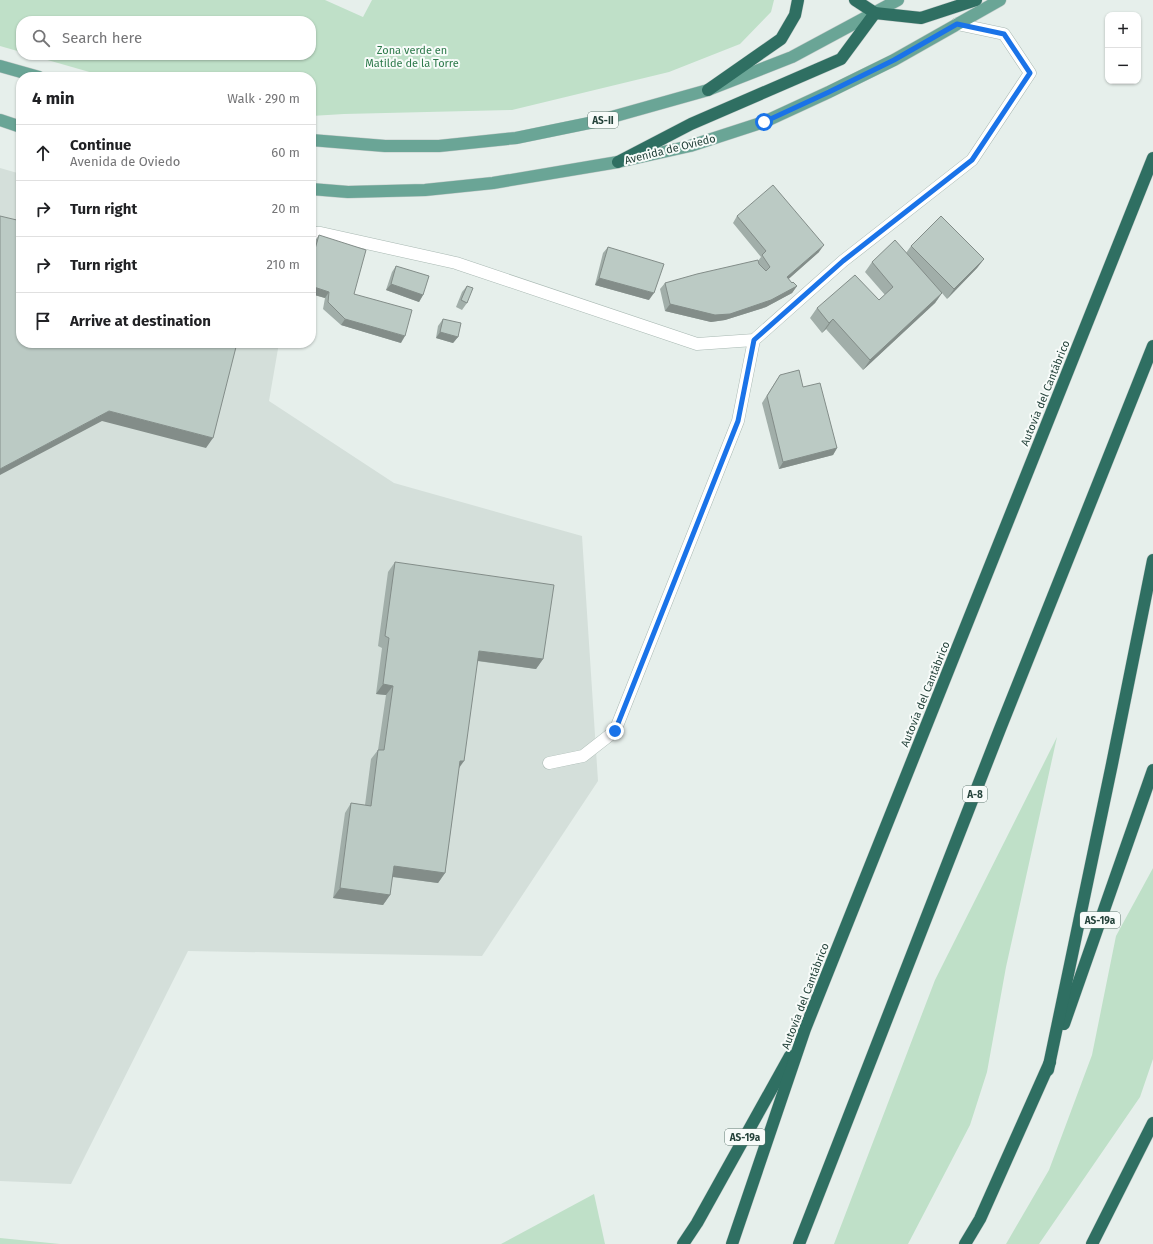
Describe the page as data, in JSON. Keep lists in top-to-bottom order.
{
  "streets": {
    "highway": ["Autovía del Cantábrico", "A-8", "AS-19a"],
    "main road": ["AS-II", "Avenida de Oviedo"]
  },
  "crossings": [
    ["Autovía del Cantábrico", "AS-19a"]
  ],
  "parks": ["Zona verde en Matilde de la Torre"],
  "page": {
    "map_buttons": ["+", "−"],
    "search": "Search here",
    "heading": ["4 min", "Walk · 290 m"],
    "list": [
      ["Continue", "Avenida de Oviedo", "60 m"],
      ["Turn right", "20 m"],
      ["Turn right", "210 m"],
      "Arrive at destination"
    ]
  }
}
